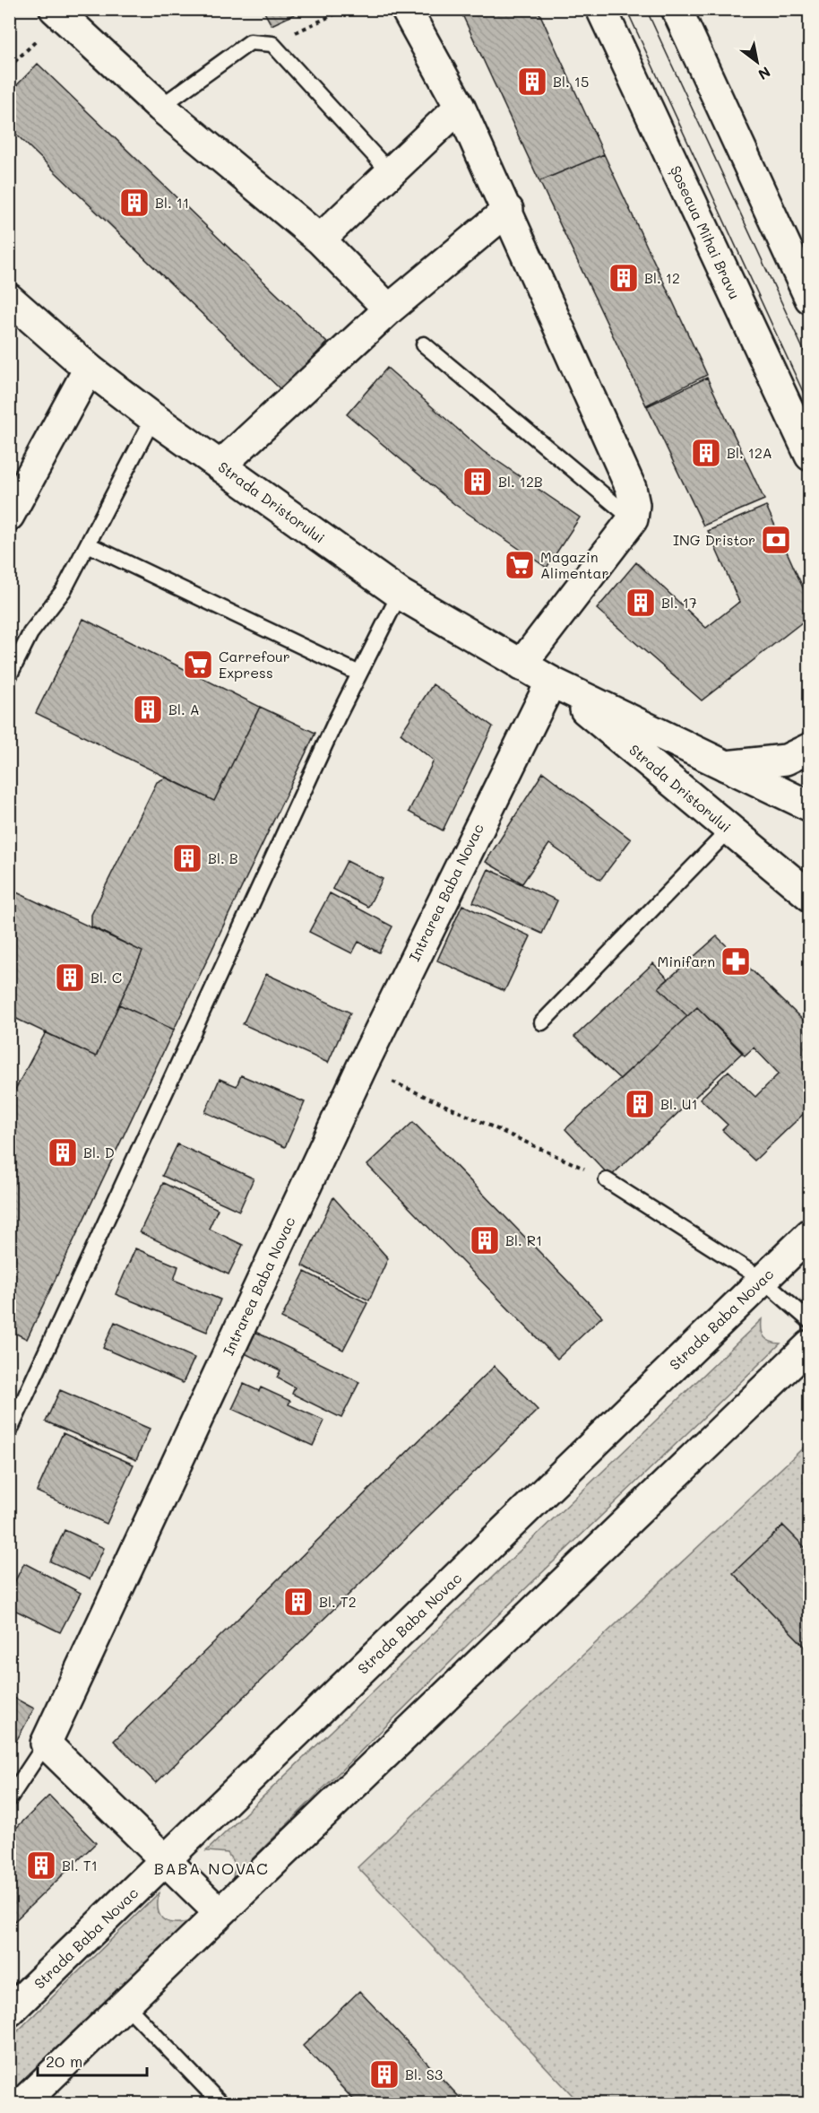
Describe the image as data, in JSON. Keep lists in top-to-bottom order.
{
  "streets": {
    "street": [
      "Șoseaua Mihai Bravu",
      "Strada Dristorului",
      "Intrarea Baba Novac",
      "Strada Baba Novac"
    ]
  },
  "crossings": [
    ["Strada Dristorului", "Intrarea Baba Novac"]
  ],
  "districts": ["BABA NOVAC"],
  "places": {
    "building": [
      "Bl. 15",
      "Bl. 11",
      "Bl. 12",
      "Bl. 12A",
      "Bl. 12B",
      "Bl. 17",
      "Bl. A",
      "Bl. B",
      "Bl. C",
      "Bl. U1",
      "Bl. D",
      "Bl. R1",
      "Bl. T2",
      "Bl. T1",
      "Bl. S3"
    ],
    "bank": ["ING Dristor"],
    "supermarket": ["Magazin Alimentar", "Carrefour Express"],
    "pharmacy": ["Minifarn"]
  },
  "scale_bar": "20 m",
  "north": "bottom right"
}
